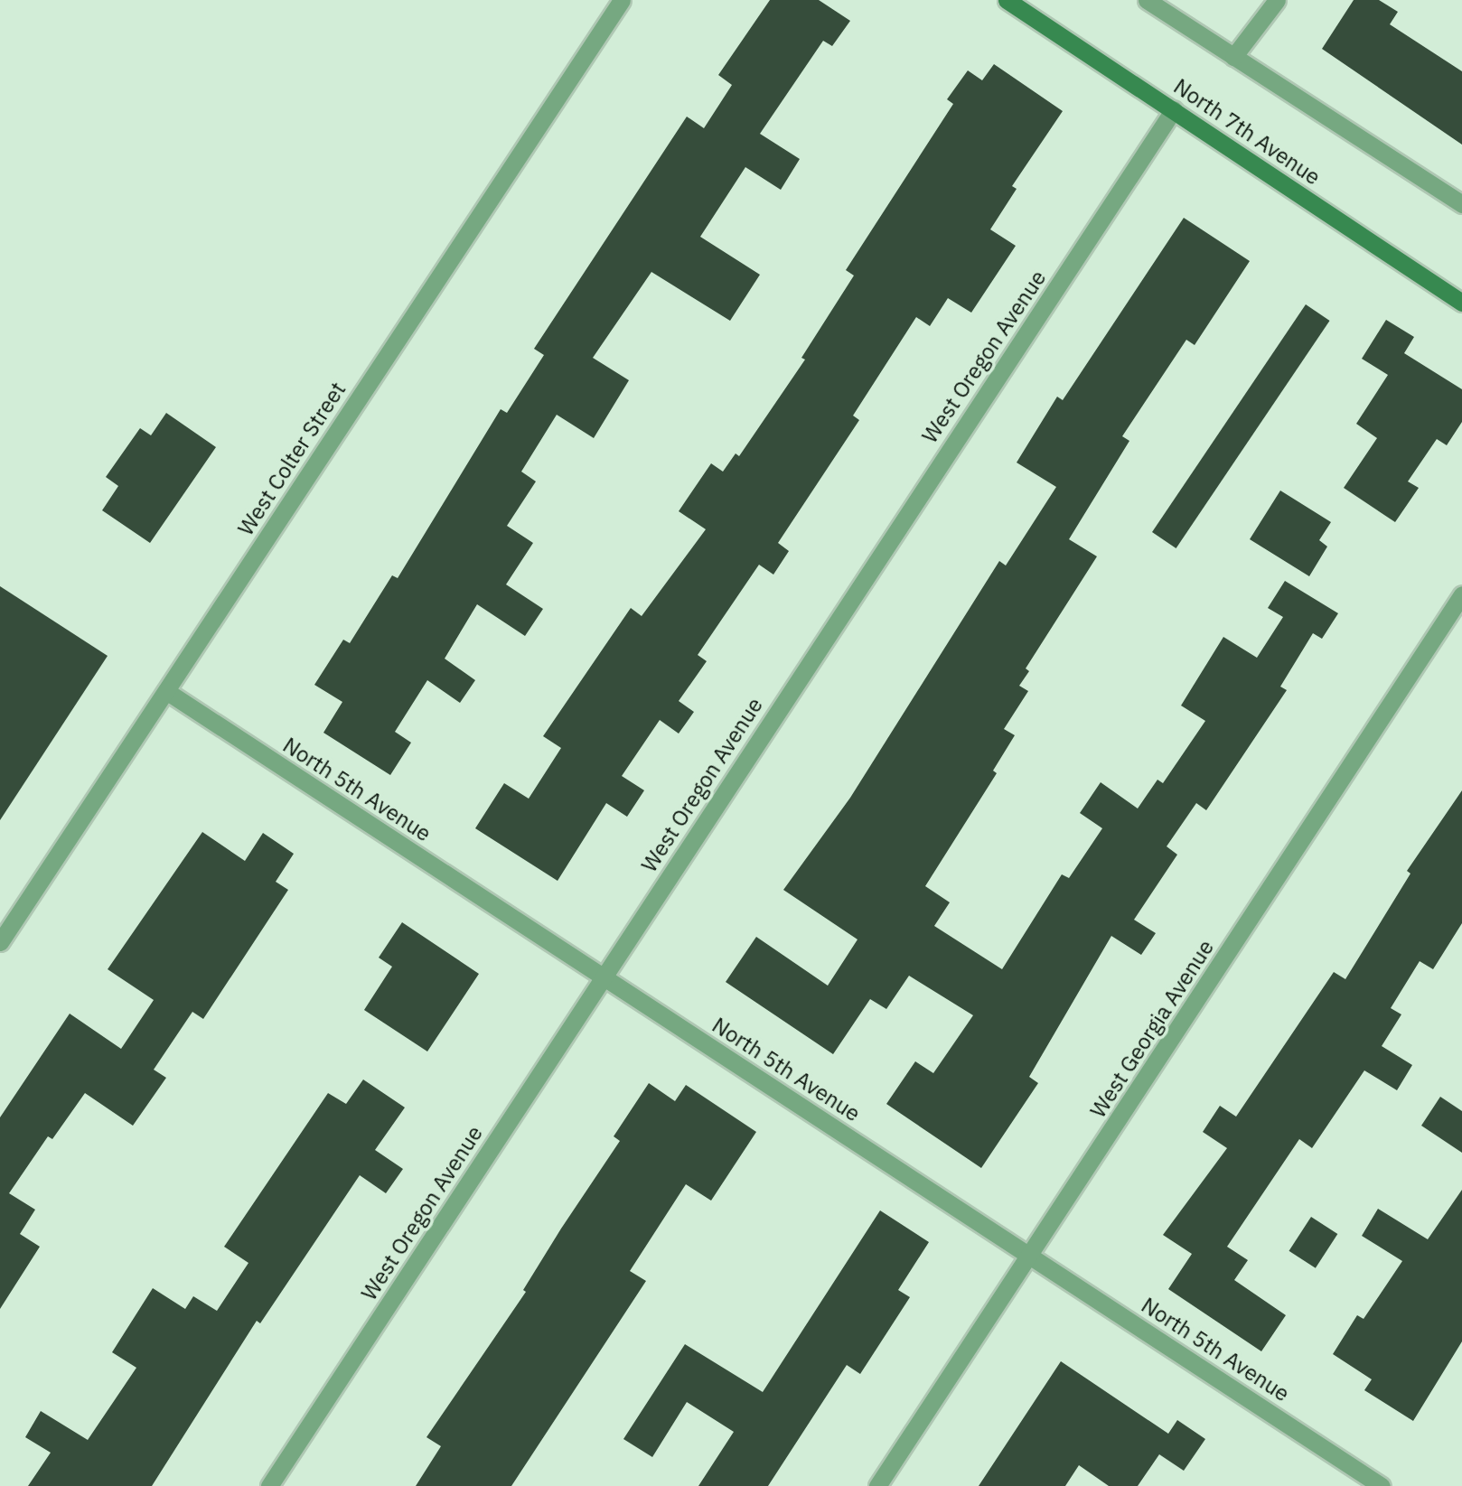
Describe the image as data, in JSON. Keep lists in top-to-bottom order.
{
  "streets": {
    "main road": ["North 7th Avenue"],
    "street": [
      "West Oregon Avenue",
      "West Colter Street",
      "North 5th Avenue",
      "West Georgia Avenue"
    ]
  },
  "crossings": [
    ["North 7th Avenue", "West Oregon Avenue"],
    ["West Oregon Avenue", "North 5th Avenue"],
    ["West Colter Street", "North 5th Avenue"],
    ["North 5th Avenue", "West Georgia Avenue"]
  ]
}
